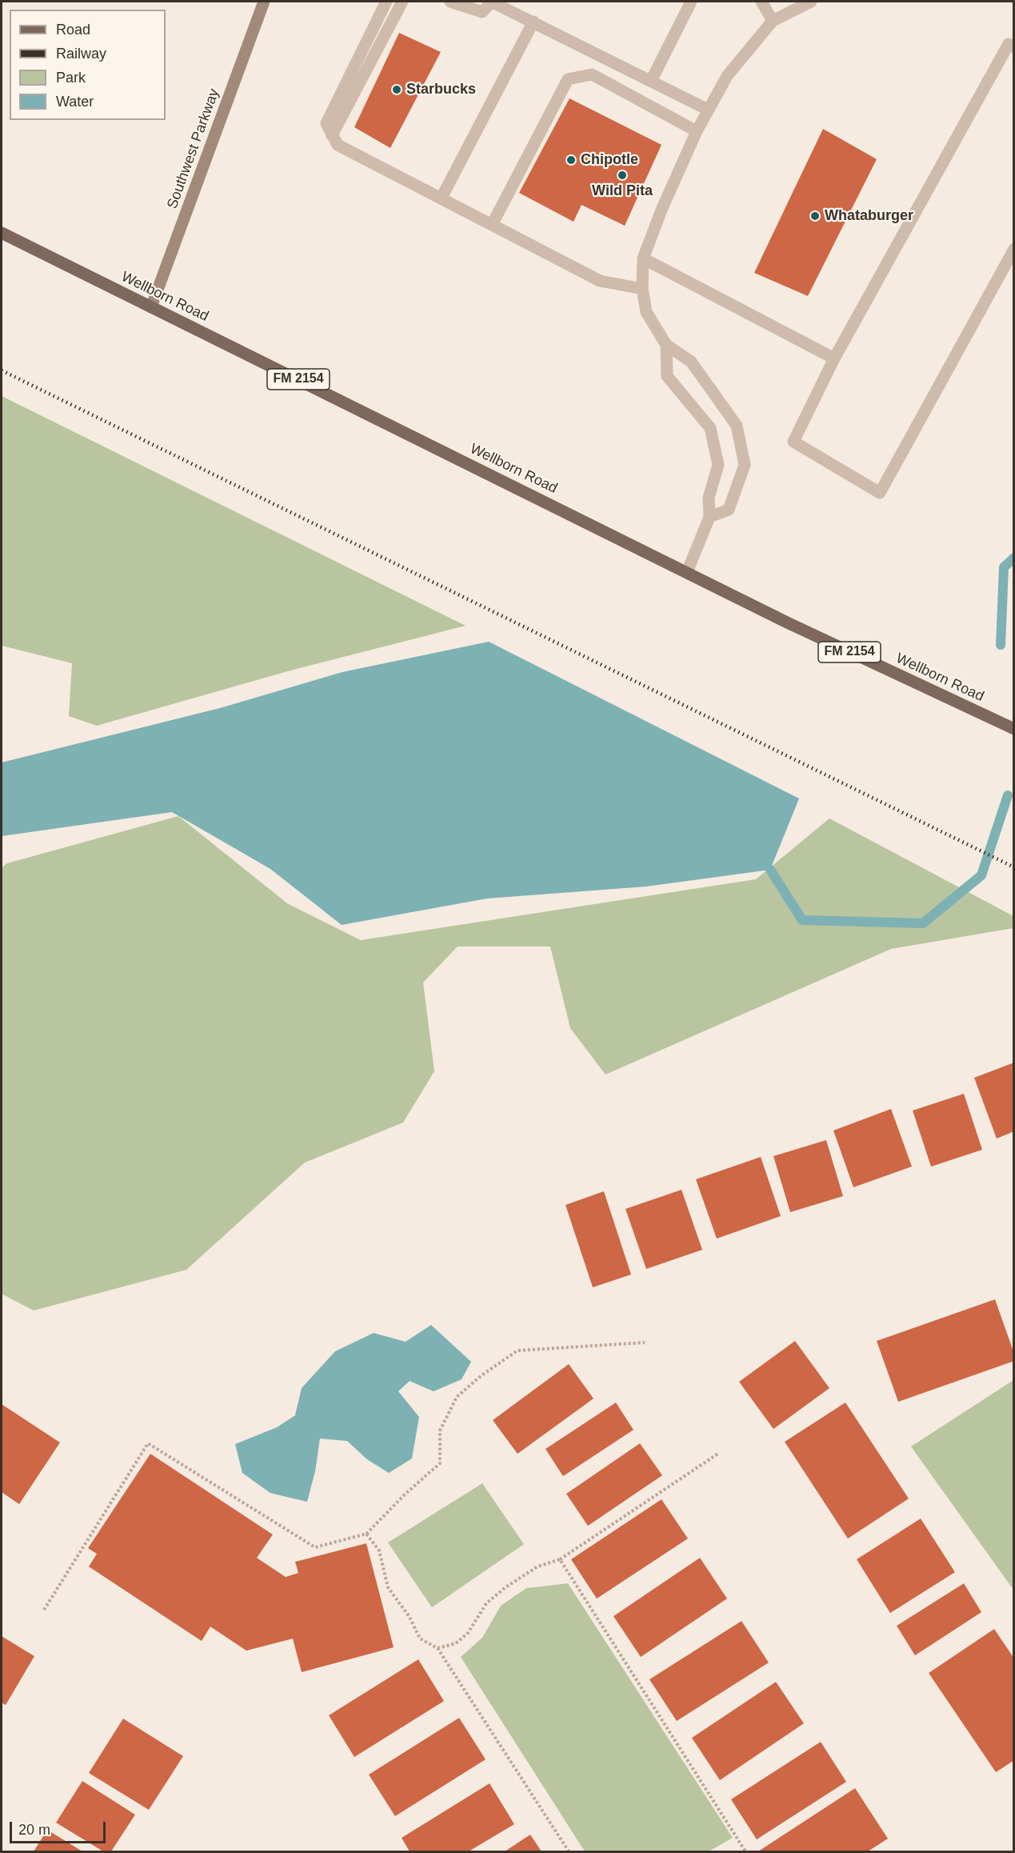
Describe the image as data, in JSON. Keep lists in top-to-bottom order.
{
  "streets": {
    "main road": ["Southwest Parkway", "Wellborn Road", "FM 2154"]
  },
  "crossings": [
    ["Southwest Parkway", "Wellborn Road"]
  ],
  "places": [
    "Starbucks",
    "Chipotle",
    "Wild Pita",
    "Whataburger"
  ],
  "legend": [
    "Road",
    "Railway",
    "Park",
    "Water"
  ],
  "scale_bar": "20 m"
}
